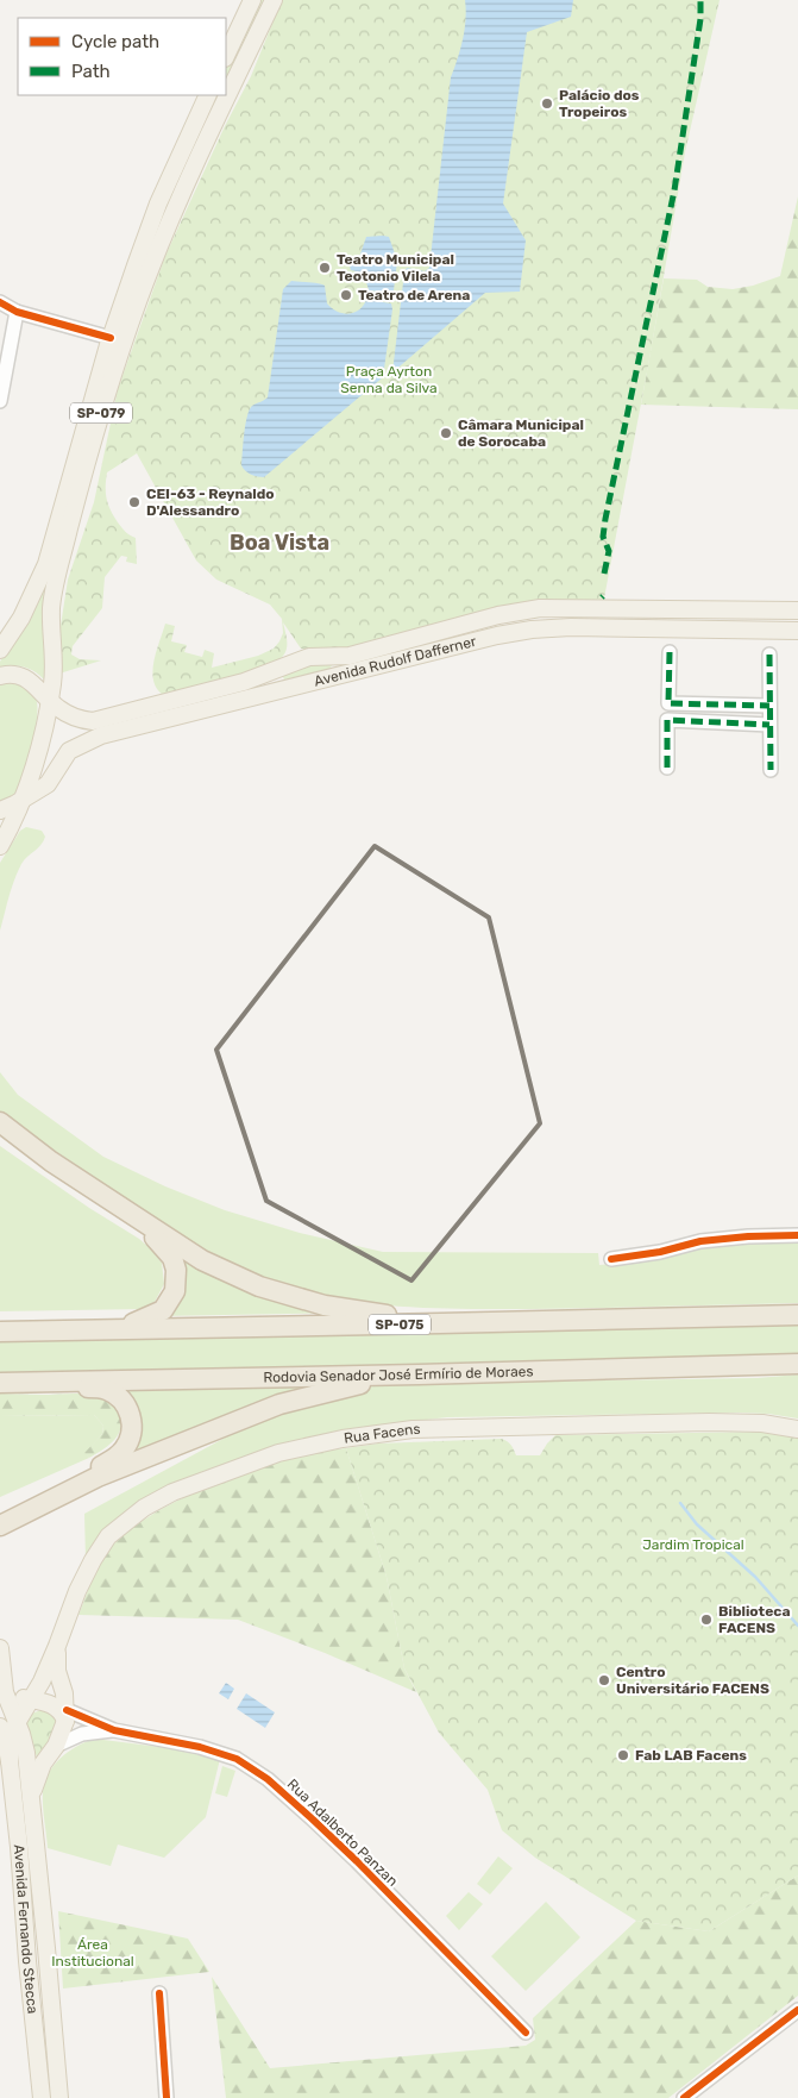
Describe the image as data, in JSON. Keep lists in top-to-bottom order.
{
  "streets": {
    "highway": ["SP-075", "Rodovia Senador José Ermírio de Moraes"],
    "main road": [
      "SP-079",
      "Avenida Rudolf Dafferner",
      "Rua Facens",
      "Avenida Fernando Stecca"
    ],
    "street": ["Rua Adalberto Panzan"]
  },
  "crossings": [
    ["SP-079", "Avenida Rudolf Dafferner"],
    ["Rua Facens", "Rua Adalberto Panzan"],
    ["Rua Facens", "Avenida Fernando Stecca"],
    ["Rua Adalberto Panzan", "Avenida Fernando Stecca"]
  ],
  "districts": ["Boa Vista"],
  "parks": ["Praça Ayrton Senna da Silva", "Jardim Tropical", "Área Institucional"],
  "places": [
    "Palácio dos Tropeiros",
    "Teatro Municipal Teotonio Vilela",
    "Teatro de Arena",
    "Câmara Municipal de Sorocaba",
    "CEI-63 - Reynaldo D'Alessandro",
    "Biblioteca FACENS",
    "Centro Universitário FACENS",
    "Fab LAB Facens"
  ],
  "legend": ["Cycle path", "Path"]
}
